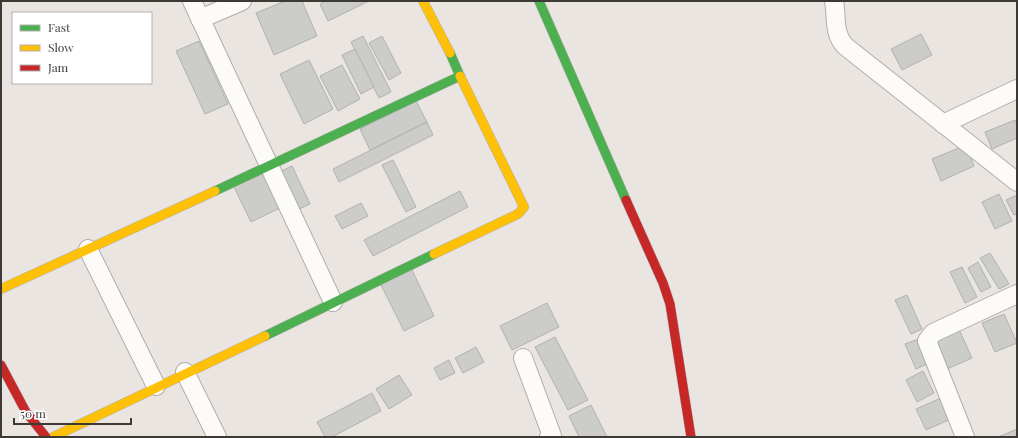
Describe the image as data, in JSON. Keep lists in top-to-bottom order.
{
  "legend": ["Fast", "Slow", "Jam"],
  "scale_bar": "50 m"
}
